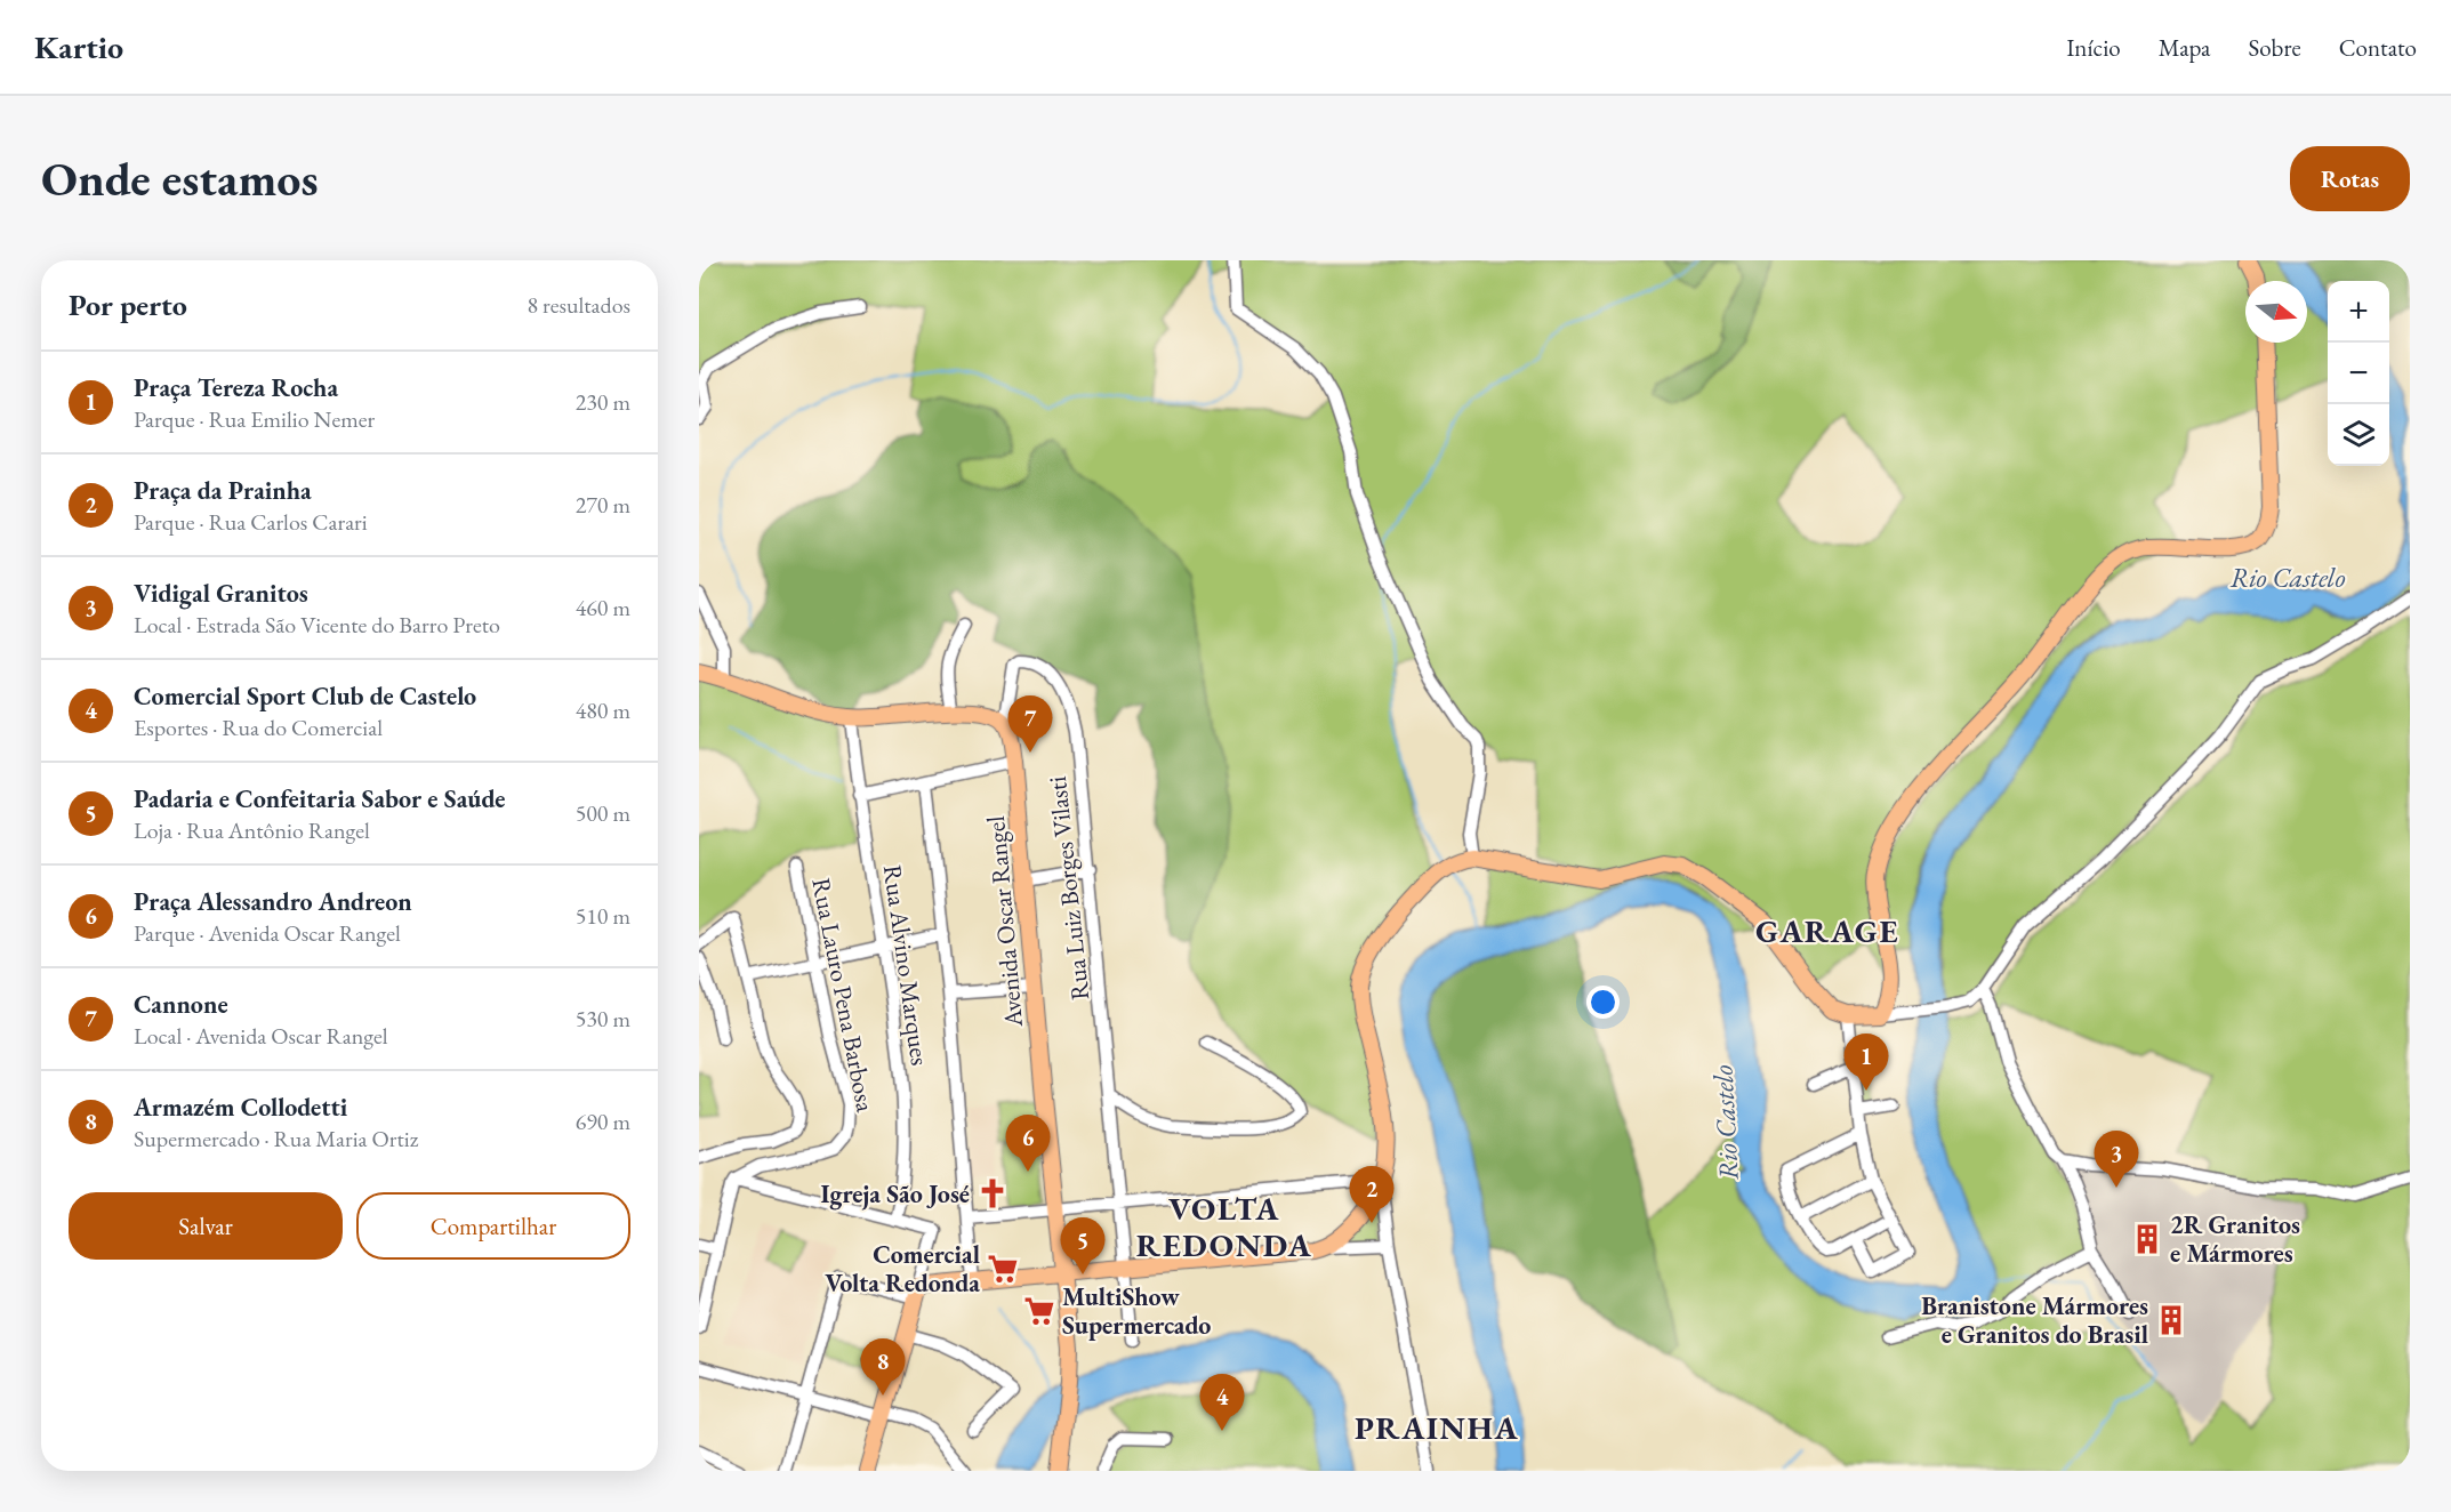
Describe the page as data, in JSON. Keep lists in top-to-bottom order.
{
  "streets": {
    "main road": ["Avenida Oscar Rangel"],
    "street": ["Rua Luiz Borges Vilasti", "Rua Alvino Marques", "Rua Lauro Pena Barbosa"]
  },
  "crossings": [
    ["Rua Luiz Borges Vilasti", "Avenida Oscar Rangel"]
  ],
  "districts": ["GARAGE", "VOLTA REDONDA", "PRAINHA"],
  "water": ["Rio Castelo"],
  "places": {
    "church": ["Igreja São José"],
    "building": ["2R Granitos e Mármores", "Branistone Mármores e Granitos do Brasil"],
    "supermarket": ["Comercial Volta Redonda", "MultiShow Supermercado"]
  },
  "north": "right",
  "page": {
    "header": "Kartio",
    "nav": [
      "Início",
      "Mapa",
      "Sobre",
      "Contato"
    ],
    "buttons": [
      "Rotas",
      ["Salvar", "Compartilhar"]
    ],
    "title": "Onde estamos",
    "heading": ["Por perto", "8 resultados"],
    "map_buttons": ["+", "−"],
    "list": [
      {
        "mark": "1",
        "name": "Praça Tereza Rocha",
        "note": "Parque · Rua Emilio Nemer",
        "value": "230 m"
      },
      {
        "mark": "2",
        "name": "Praça da Prainha",
        "note": "Parque · Rua Carlos Carari",
        "value": "270 m"
      },
      {
        "mark": "3",
        "name": "Vidigal Granitos",
        "note": "Local · Estrada São Vicente do Barro Preto",
        "value": "460 m"
      },
      {
        "mark": "4",
        "name": "Comercial Sport Club de Castelo",
        "note": "Esportes · Rua do Comercial",
        "value": "480 m"
      },
      {
        "mark": "5",
        "name": "Padaria e Confeitaria Sabor e Saúde",
        "note": "Loja · Rua Antônio Rangel",
        "value": "500 m"
      },
      {
        "mark": "6",
        "name": "Praça Alessandro Andreon",
        "note": "Parque · Avenida Oscar Rangel",
        "value": "510 m"
      },
      {
        "mark": "7",
        "name": "Cannone",
        "note": "Local · Avenida Oscar Rangel",
        "value": "530 m"
      },
      {
        "mark": "8",
        "name": "Armazém Collodetti",
        "note": "Supermercado · Rua Maria Ortiz",
        "value": "690 m"
      }
    ],
    "pins": [
      "7",
      "1",
      "6",
      "3",
      "2",
      "5",
      "8",
      "4"
    ]
  }
}
